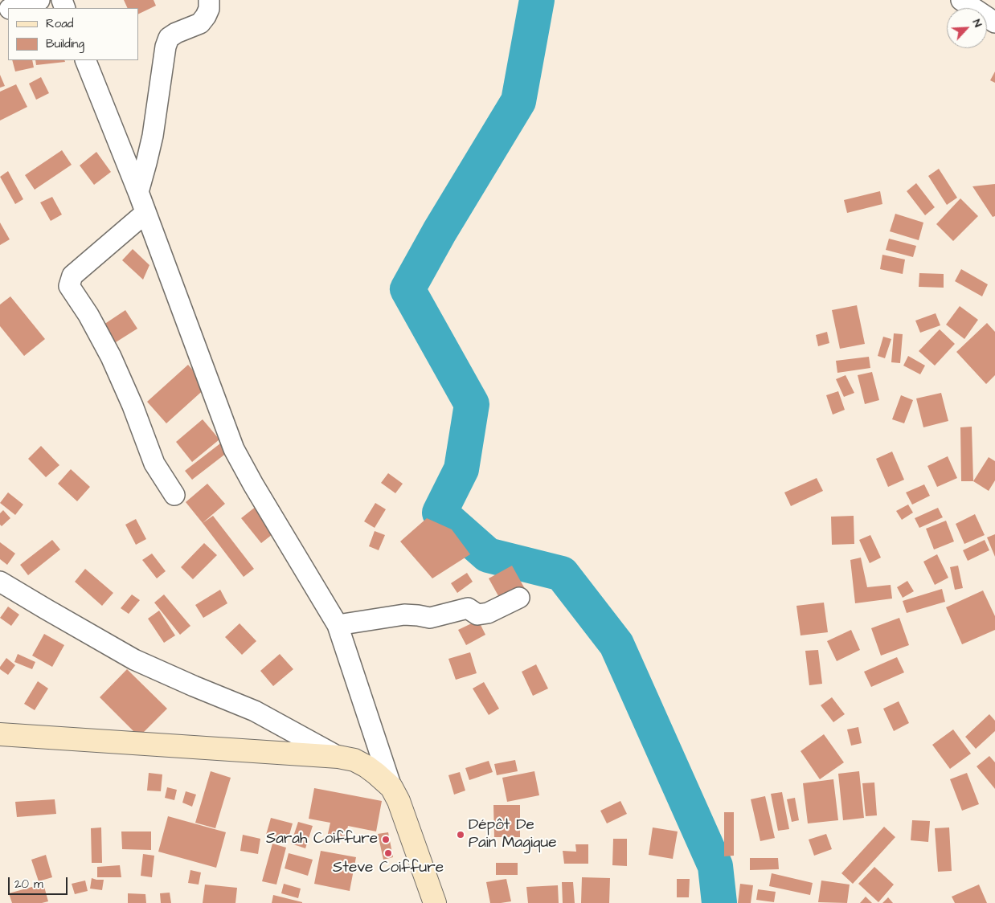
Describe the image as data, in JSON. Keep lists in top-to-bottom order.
{
  "places": ["Dépôt De Pain Magique", "Sarah Coiffure", "Steve Coiffure"],
  "legend": ["Road", "Building"],
  "scale_bar": "20 m",
  "north": "top right"
}
